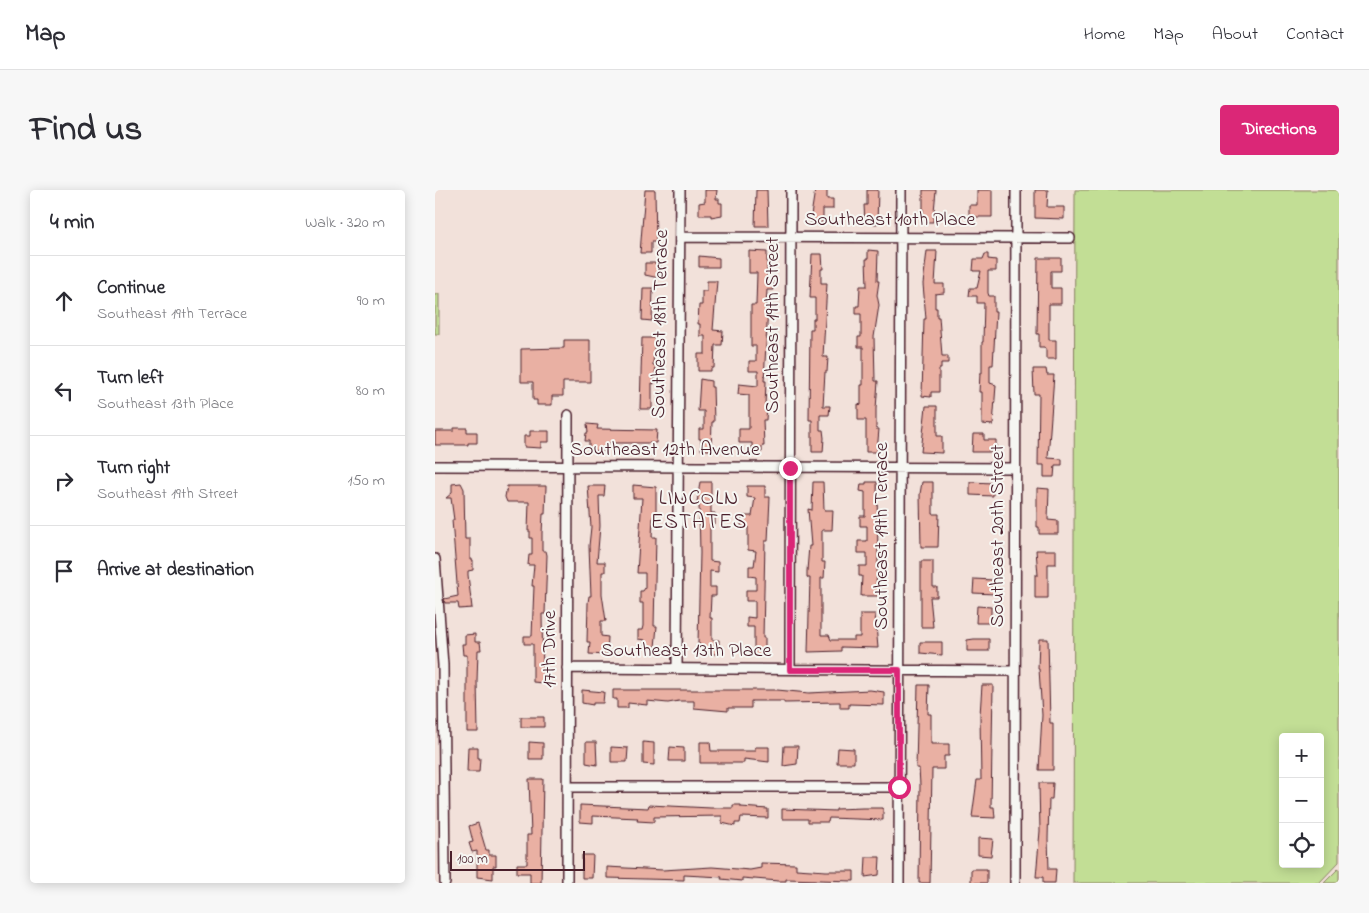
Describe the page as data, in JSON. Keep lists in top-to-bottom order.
{
  "streets": {
    "street": [
      "Southeast 10th Place",
      "Southeast 18th Terrace",
      "Southeast 19th Street",
      "Southeast 12th Avenue",
      "Southeast 19th Terrace",
      "Southeast 20th Street",
      "17th Drive",
      "Southeast 13th Place"
    ]
  },
  "crossings": [
    ["Southeast 10th Place", "Southeast 18th Terrace"],
    ["Southeast 10th Place", "Southeast 19th Street"],
    ["Southeast 10th Place", "Southeast 19th Terrace"],
    ["Southeast 10th Place", "Southeast 20th Street"],
    ["Southeast 18th Terrace", "Southeast 12th Avenue"],
    ["Southeast 18th Terrace", "Southeast 13th Place"],
    ["Southeast 19th Street", "Southeast 12th Avenue"],
    ["Southeast 19th Street", "Southeast 13th Place"],
    ["Southeast 12th Avenue", "Southeast 19th Terrace"],
    ["Southeast 12th Avenue", "Southeast 20th Street"],
    ["Southeast 12th Avenue", "17th Drive"],
    ["Southeast 19th Terrace", "Southeast 13th Place"],
    ["Southeast 20th Street", "Southeast 13th Place"],
    ["17th Drive", "Southeast 13th Place"]
  ],
  "districts": ["LINCOLN ESTATES"],
  "scale_bar": "100 m",
  "page": {
    "header": "Map",
    "nav": [
      "Home",
      "Map",
      "About",
      "Contact"
    ],
    "title": "Find us",
    "buttons": "Directions",
    "heading": ["4 min", "Walk · 320 m"],
    "list": [
      ["Continue", "Southeast 19th Terrace", "90 m"],
      ["Turn left", "Southeast 13th Place", "80 m"],
      ["Turn right", "Southeast 19th Street", "150 m"],
      "Arrive at destination"
    ],
    "map_buttons": ["+", "−"],
    "scale": "100 m"
  }
}
